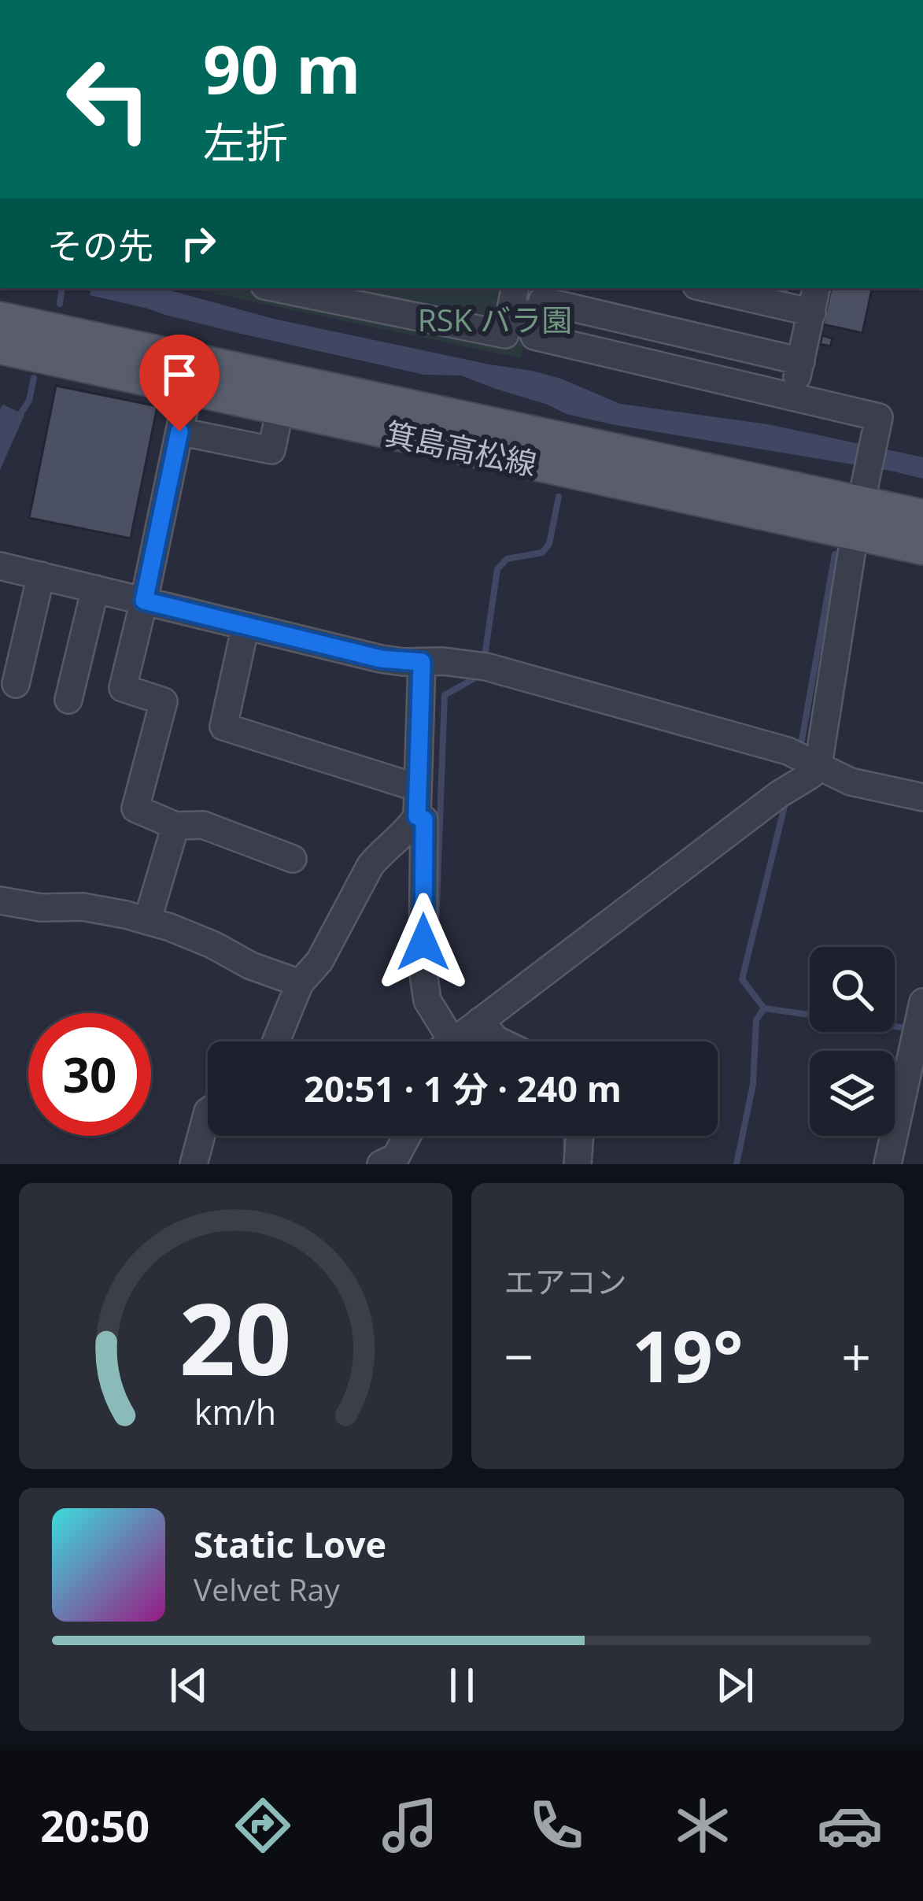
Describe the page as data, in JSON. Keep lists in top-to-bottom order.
{
  "streets": {
    "main road": ["箕島高松線"]
  },
  "parks": ["RSK バラ園"],
  "page": {
    "turn": ["90 m", "左折"],
    "then": "その先",
    "limit": "30",
    "trip": "20:51 · 1 分 · 240 m",
    "tile": "エアコン",
    "heat": ["−", "19°", "+"],
    "song": ["Static Love", "Velvet Ray"],
    "tabs": "20:50",
    "gauge": ["20", "km/h"]
  }
}
